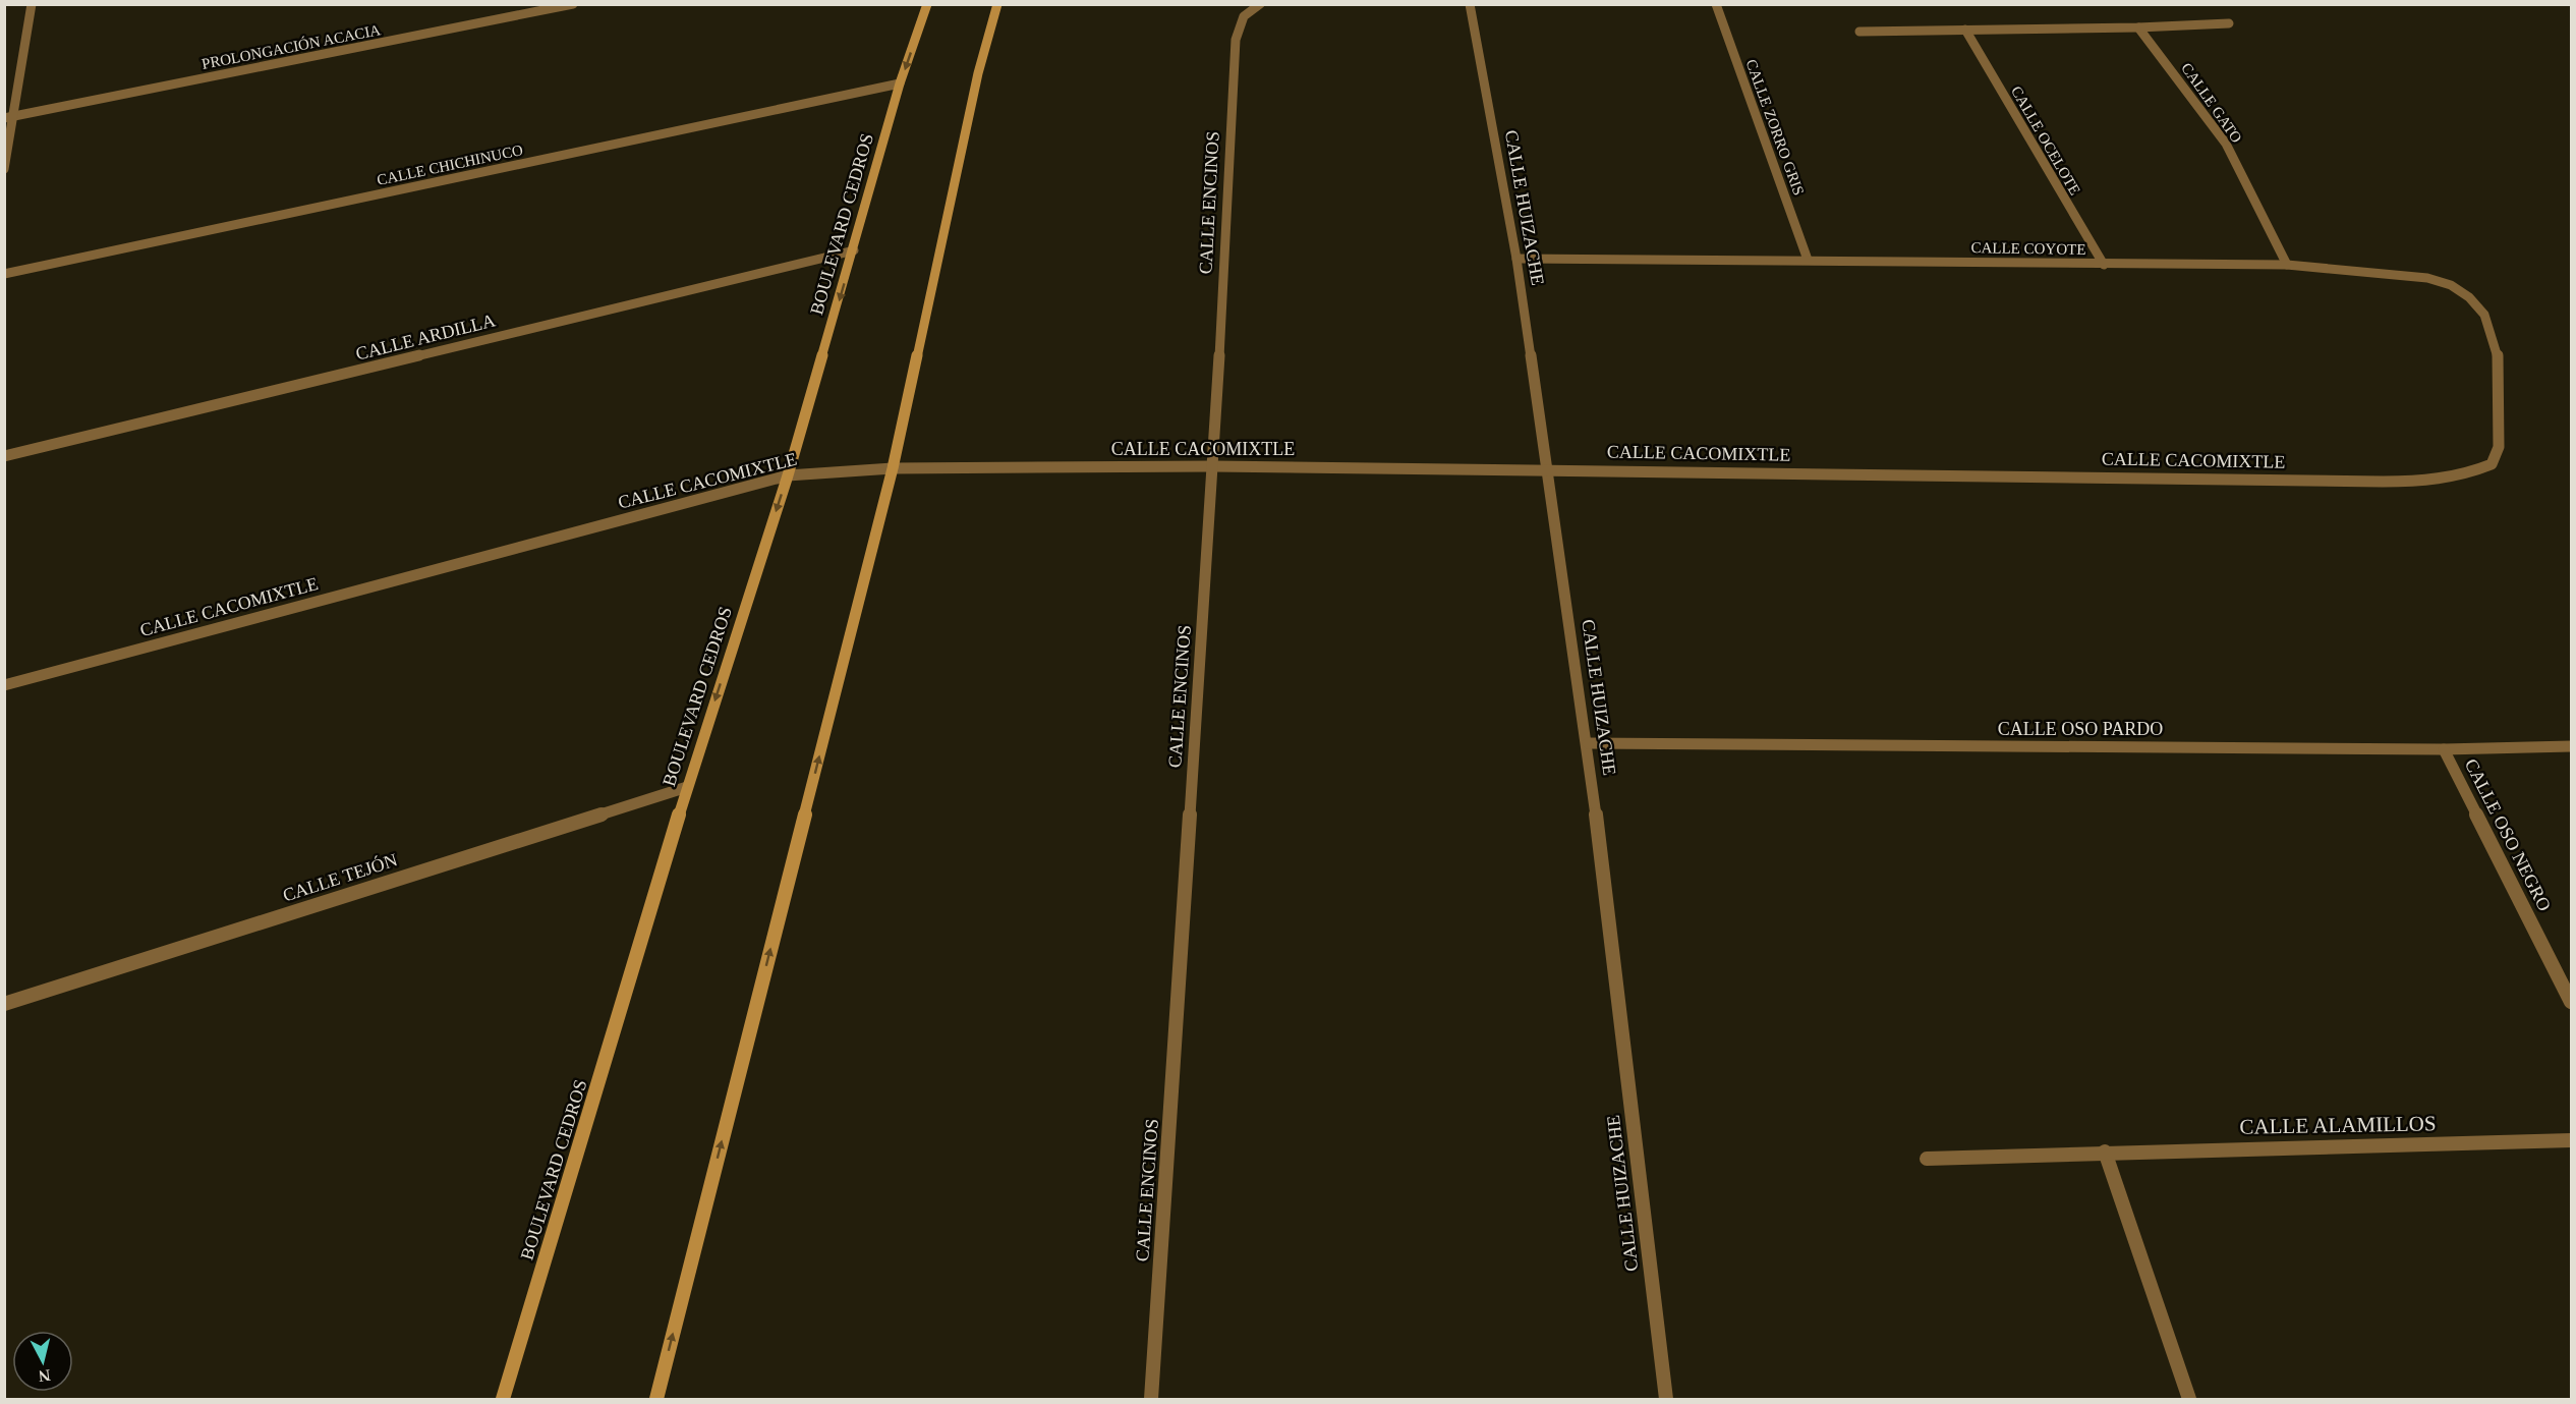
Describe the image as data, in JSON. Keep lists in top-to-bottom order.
{
  "streets": {
    "street": [
      "PROLONGACIÓN ACACIA",
      "CALLE GATO",
      "CALLE ZORRO GRIS",
      "CALLE OCELOTE",
      "CALLE CHICHINUCO",
      "CALLE ENCINOS",
      "CALLE HUIZACHE",
      "BOULEVARD CEDROS",
      "CALLE COYOTE",
      "CALLE ARDILLA",
      "CALLE CACOMIXTLE",
      "CALLE OSO PARDO",
      "CALLE OSO NEGRO",
      "CALLE TEJÓN",
      "CALLE ALAMILLOS"
    ]
  },
  "crossings": [
    ["CALLE GATO", "CALLE COYOTE"],
    ["CALLE ZORRO GRIS", "CALLE COYOTE"],
    ["CALLE OCELOTE", "CALLE COYOTE"],
    ["CALLE CHICHINUCO", "BOULEVARD CEDROS"],
    ["CALLE ENCINOS", "CALLE CACOMIXTLE"],
    ["CALLE HUIZACHE", "CALLE COYOTE"],
    ["CALLE HUIZACHE", "CALLE CACOMIXTLE"],
    ["CALLE HUIZACHE", "CALLE OSO PARDO"],
    ["BOULEVARD CEDROS", "CALLE ARDILLA"],
    ["BOULEVARD CEDROS", "CALLE CACOMIXTLE"],
    ["BOULEVARD CEDROS", "CALLE TEJÓN"],
    ["CALLE COYOTE", "CALLE CACOMIXTLE"],
    ["CALLE OSO PARDO", "CALLE OSO NEGRO"]
  ],
  "north": "bottom"
}
